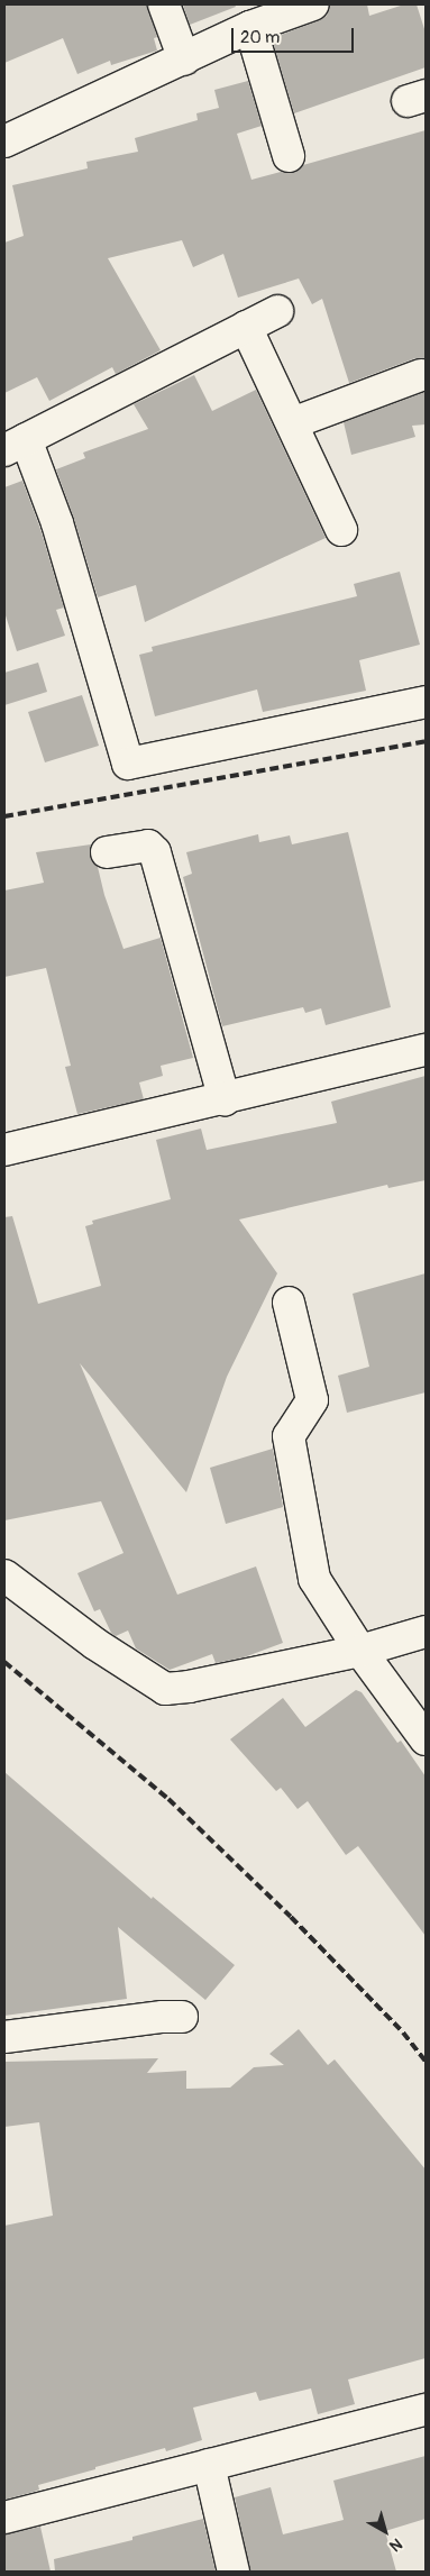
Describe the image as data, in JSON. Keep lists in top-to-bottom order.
{
  "scale_bar": "20 m",
  "north": "bottom right"
}
